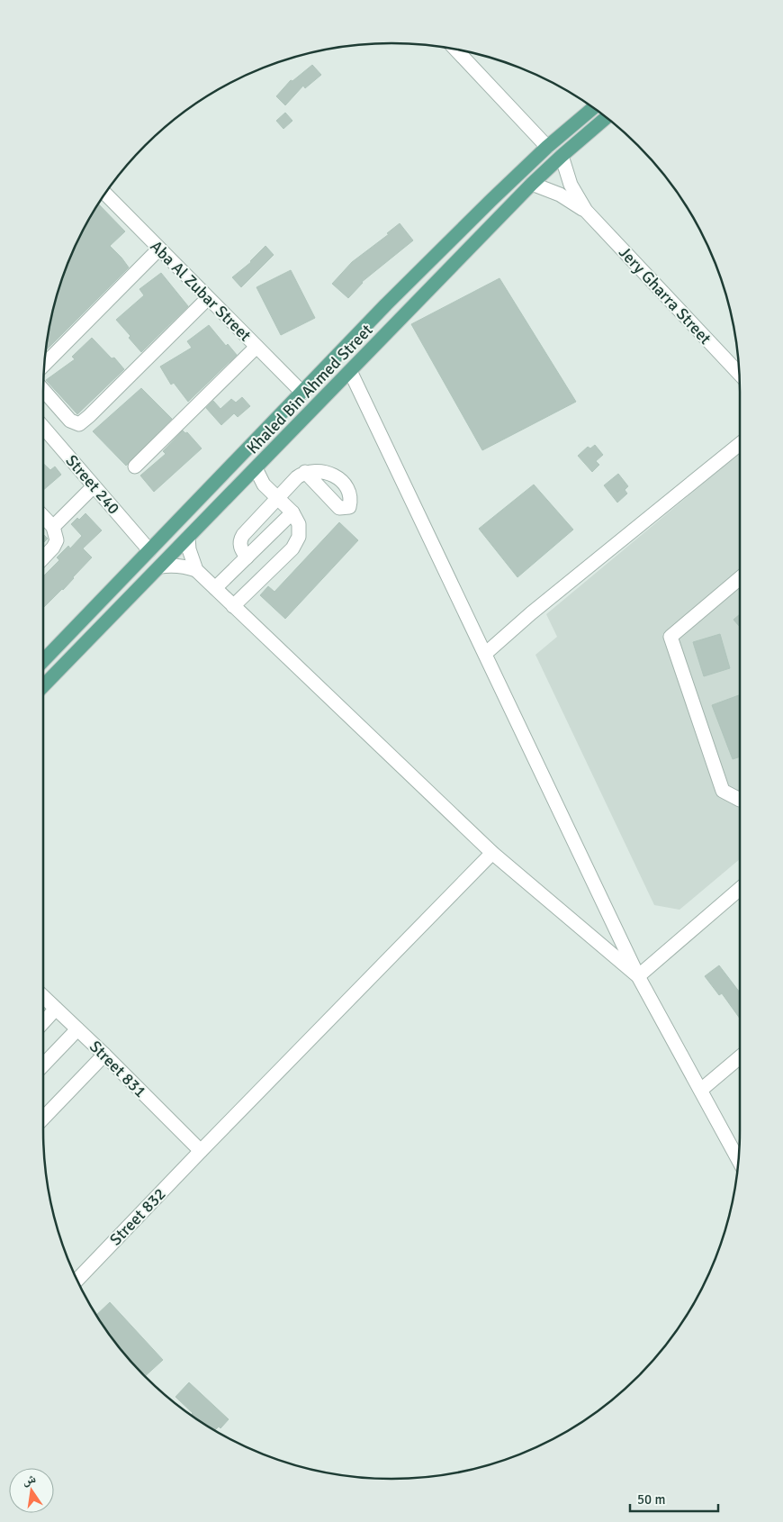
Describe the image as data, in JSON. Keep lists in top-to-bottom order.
{
  "streets": {
    "main road": ["Khaled Bin Ahmed Street"],
    "street": [
      "Aba Al Zubar Street",
      "Jery Gharra Street",
      "Street 240",
      "Street 831",
      "Street 832"
    ]
  },
  "crossings": [
    ["Aba Al Zubar Street", "Khaled Bin Ahmed Street"],
    ["Jery Gharra Street", "Khaled Bin Ahmed Street"],
    ["Khaled Bin Ahmed Street", "Street 240"],
    ["Street 831", "Street 832"]
  ],
  "scale_bar": "50 m",
  "north": "top"
}
